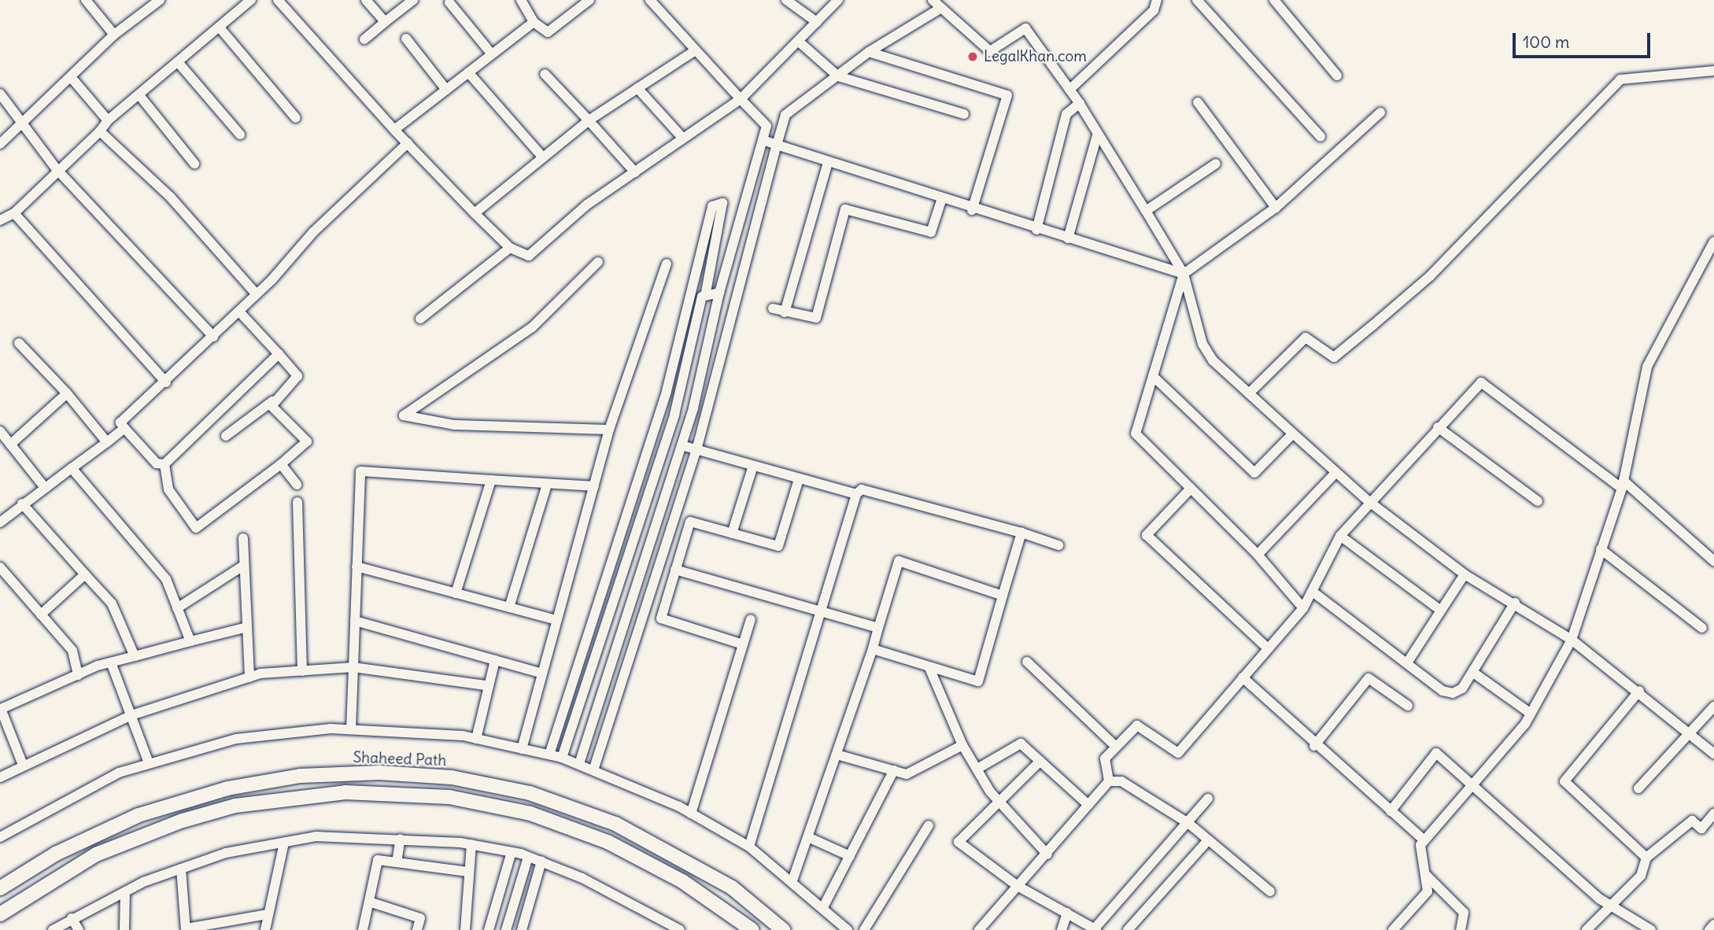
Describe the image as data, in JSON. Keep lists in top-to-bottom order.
{
  "streets": {
    "highway": ["Shaheed Path"]
  },
  "places": ["LegalKhan.com"],
  "scale_bar": "100 m"
}
